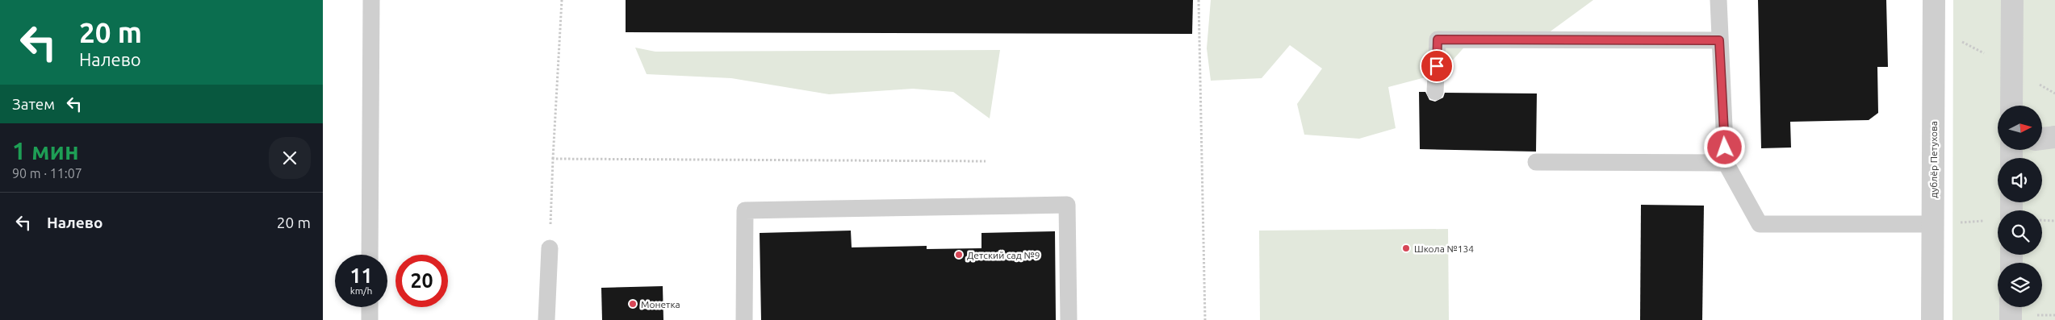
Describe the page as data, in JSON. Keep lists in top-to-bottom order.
{
  "streets": {
    "street": ["дублёр Петухова"]
  },
  "places": ["Школа №134", "Детский сад №9", "Монетка"],
  "north": "right",
  "page": {
    "turn": ["20 m", "Налево"],
    "then": "Затем",
    "heading": ["1 мин", "90 m · 11:07"],
    "list": [
      {
        "name": "Налево",
        "value": "20 m"
      }
    ],
    "speed": "11 km/h",
    "limit": "20"
  }
}
